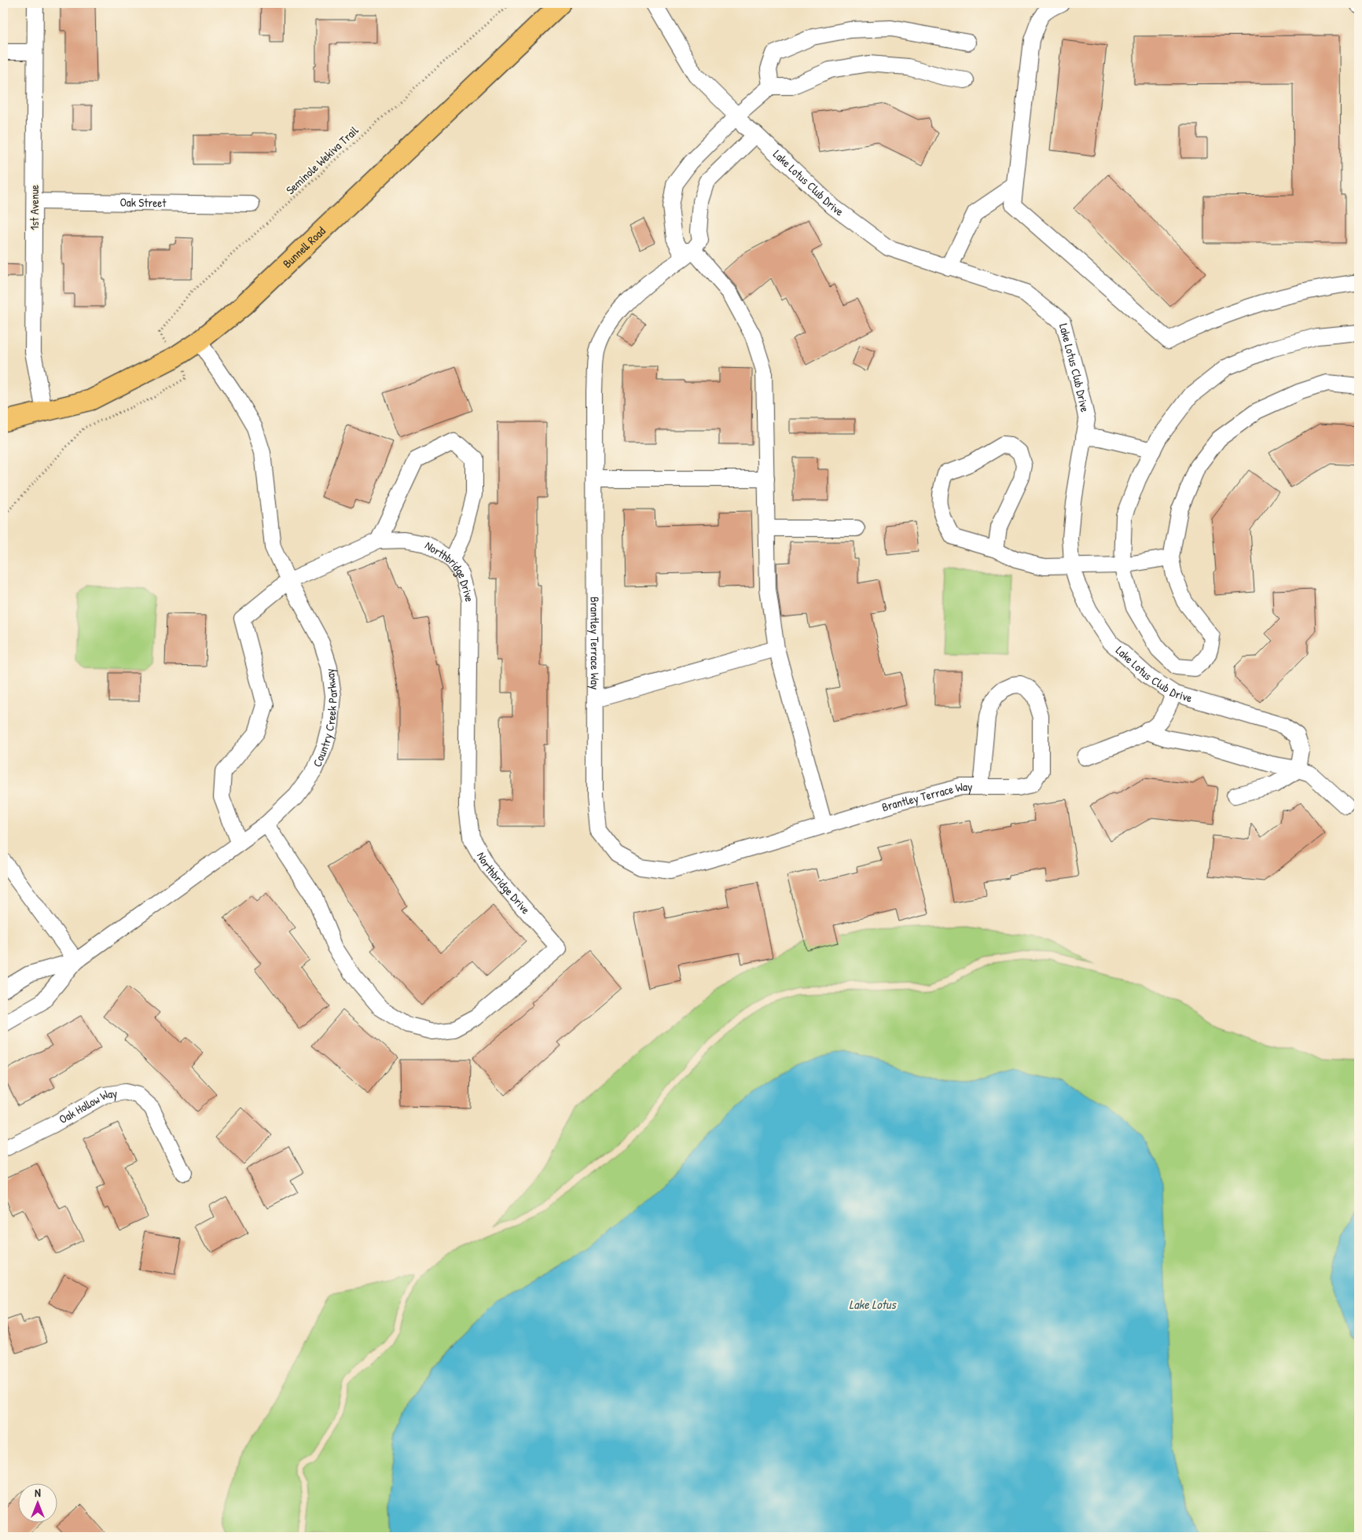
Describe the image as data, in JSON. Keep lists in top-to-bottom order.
{
  "streets": {
    "main road": ["Bunnell Road"],
    "street": [
      "Lake Lotus Club Drive",
      "Oak Street",
      "1st Avenue",
      "Northbridge Drive",
      "Brantley Terrace Way",
      "Country Creek Parkway",
      "Oak Hollow Way"
    ],
    "path": ["Seminole Wekiva Trail"]
  },
  "crossings": [
    ["Oak Street", "1st Avenue"],
    ["1st Avenue", "Bunnell Road"],
    ["Bunnell Road", "Country Creek Parkway"],
    ["Northbridge Drive", "Country Creek Parkway"]
  ],
  "water": ["Lake Lotus"],
  "north": "top"
}
